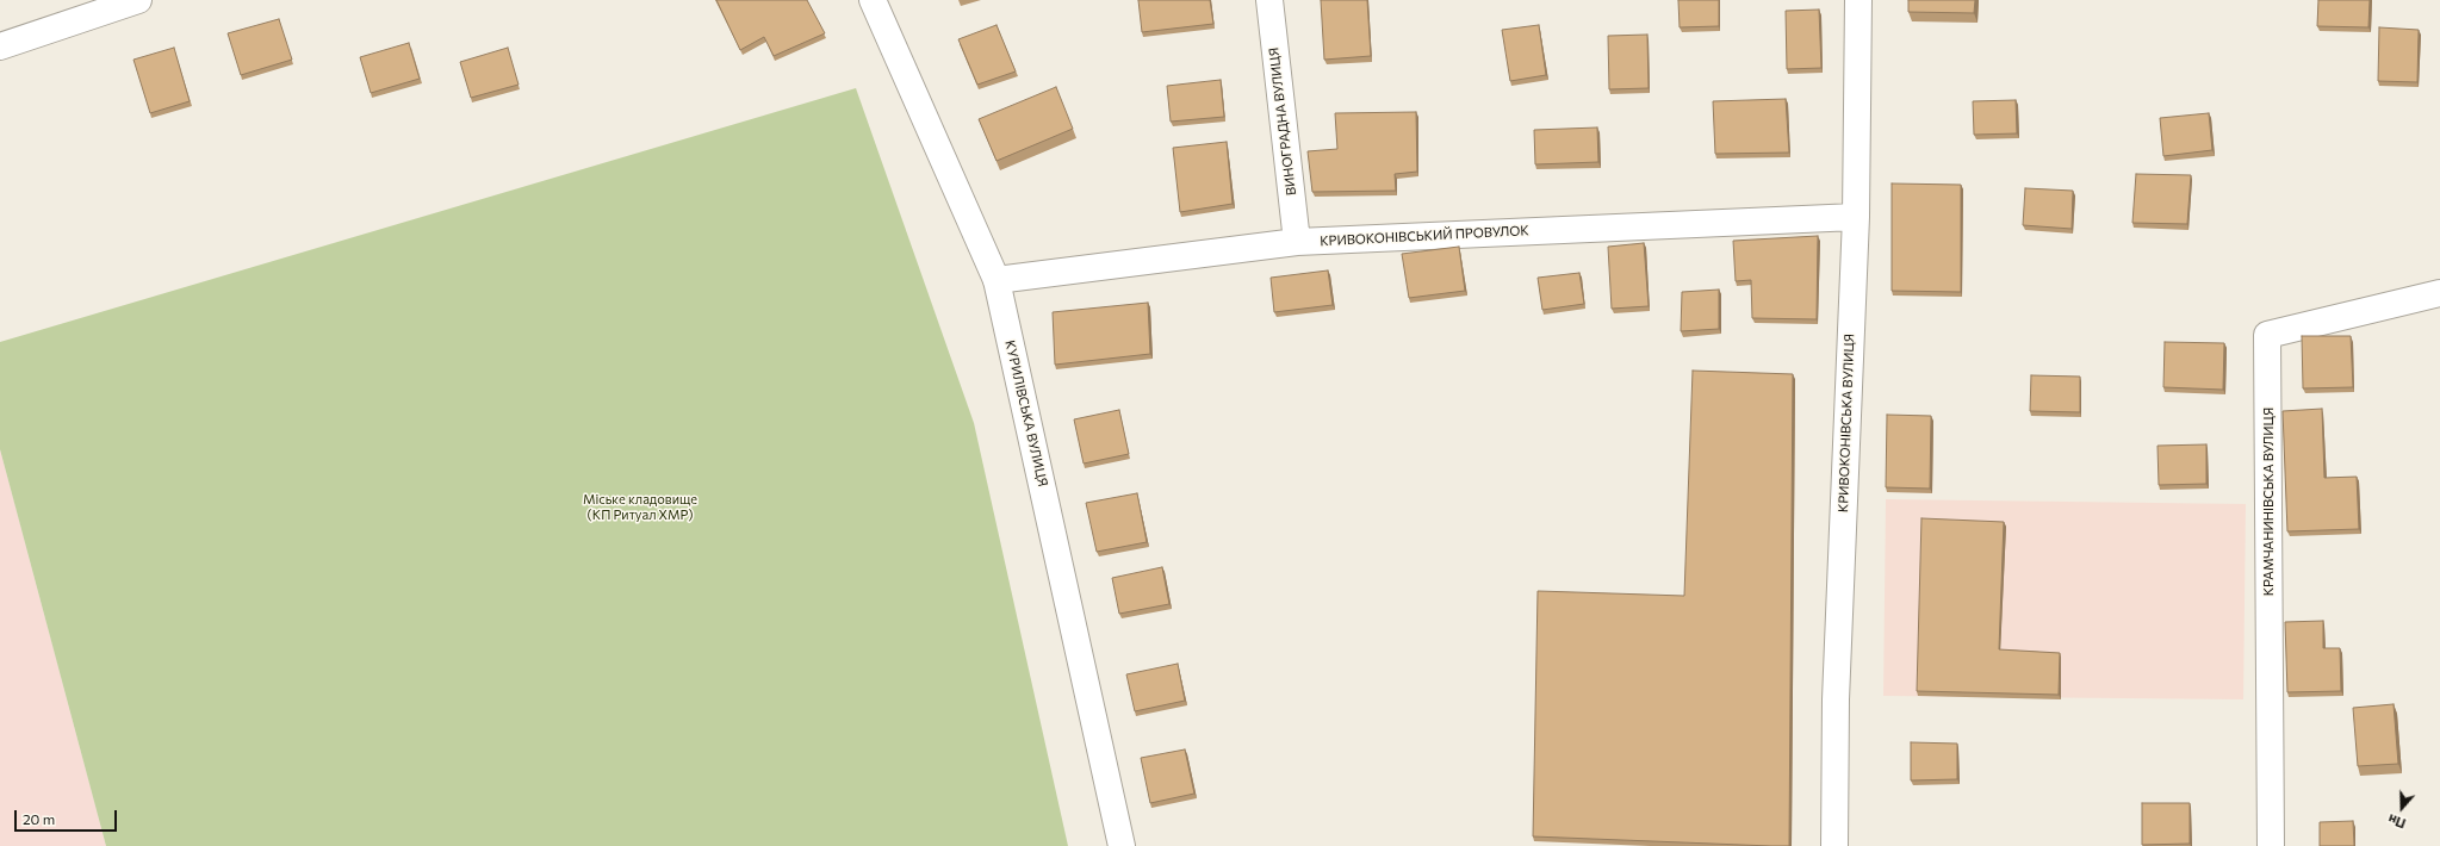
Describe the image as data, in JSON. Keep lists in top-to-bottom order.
{
  "streets": {
    "street": [
      "ВИНОГРАДНА ВУЛИЦЯ",
      "КРИВОКОНІВСЬКИЙ ПРОВУЛОК",
      "КУРИЛІВСЬКА ВУЛИЦЯ",
      "КРИВОКОНІВСЬКА ВУЛИЦЯ",
      "КРАМЧАНИНІВСЬКА ВУЛИЦЯ"
    ]
  },
  "crossings": [
    ["ВИНОГРАДНА ВУЛИЦЯ", "КРИВОКОНІВСЬКИЙ ПРОВУЛОК"],
    ["КРИВОКОНІВСЬКИЙ ПРОВУЛОК", "КУРИЛІВСЬКА ВУЛИЦЯ"],
    ["КРИВОКОНІВСЬКИЙ ПРОВУЛОК", "КРИВОКОНІВСЬКА ВУЛИЦЯ"]
  ],
  "parks": ["Міське кладовище (КП Ритуал ХМР)"],
  "scale_bar": "20 m",
  "north": "bottom"
}
